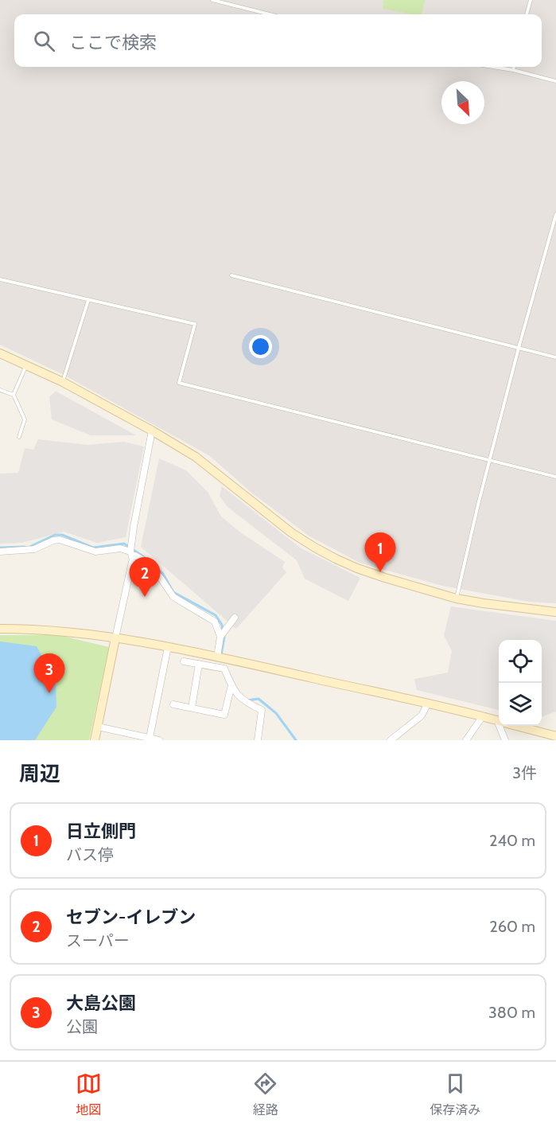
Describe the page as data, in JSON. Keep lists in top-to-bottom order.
{
  "north": "bottom right",
  "page": {
    "search": "ここで検索",
    "pins": ["1", "2", "3"],
    "heading": ["周辺", "3件"],
    "list": [
      {
        "mark": "1",
        "name": "日立側門",
        "note": "バス停",
        "value": "240 m"
      },
      {
        "mark": "2",
        "name": "セブン-イレブン",
        "note": "スーパー",
        "value": "260 m"
      },
      {
        "mark": "3",
        "name": "大島公園",
        "note": "公園",
        "value": "380 m"
      }
    ],
    "nav": ["地図", "経路", "保存済み"]
  }
}
